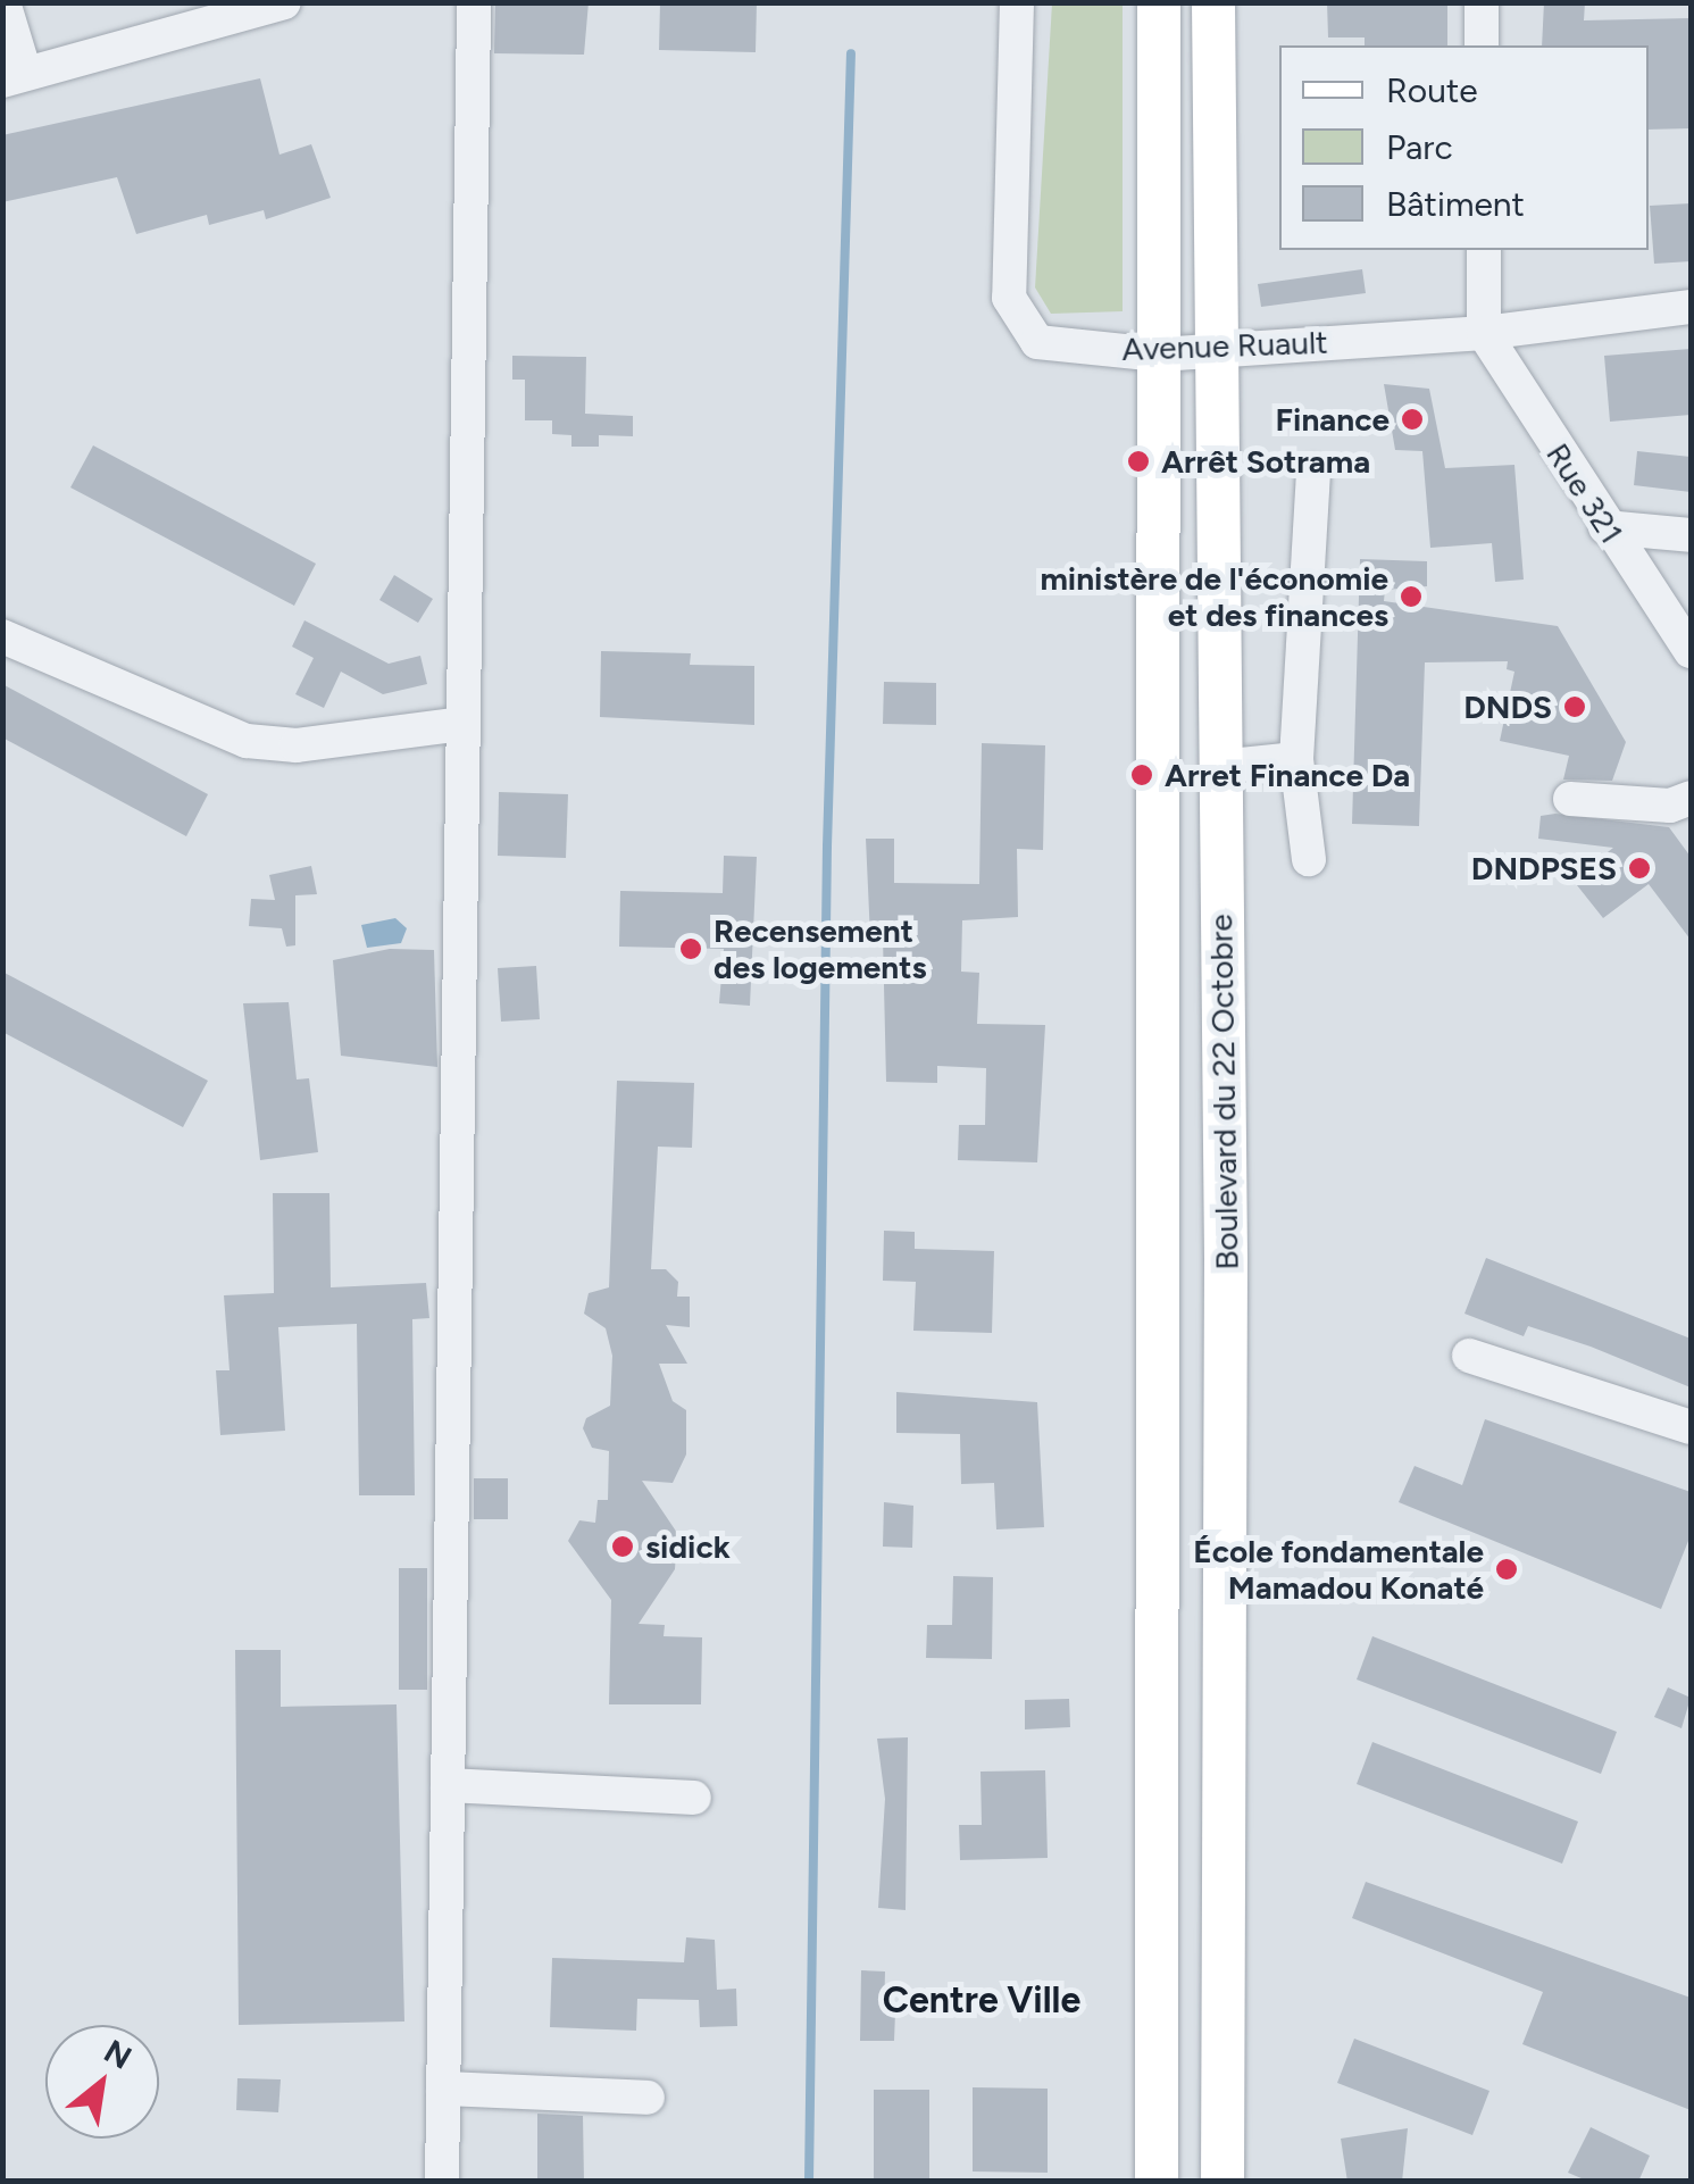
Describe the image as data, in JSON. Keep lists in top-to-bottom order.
{
  "streets": {
    "main road": ["Boulevard du 22 Octobre"],
    "street": ["Avenue Ruault", "Rue 321"]
  },
  "crossings": [
    ["Avenue Ruault", "Rue 321"],
    ["Avenue Ruault", "Boulevard du 22 Octobre"]
  ],
  "districts": ["Centre Ville"],
  "places": [
    "Finance",
    "Arrêt Sotrama",
    "ministère de l'économie et des finances",
    "DNDS",
    "Arret Finance Da",
    "DNDPSES",
    "Recensement des logements",
    "sidick",
    "École fondamentale Mamadou Konaté"
  ],
  "legend": ["Route", "Parc", "Bâtiment"],
  "north": "top right"
}
